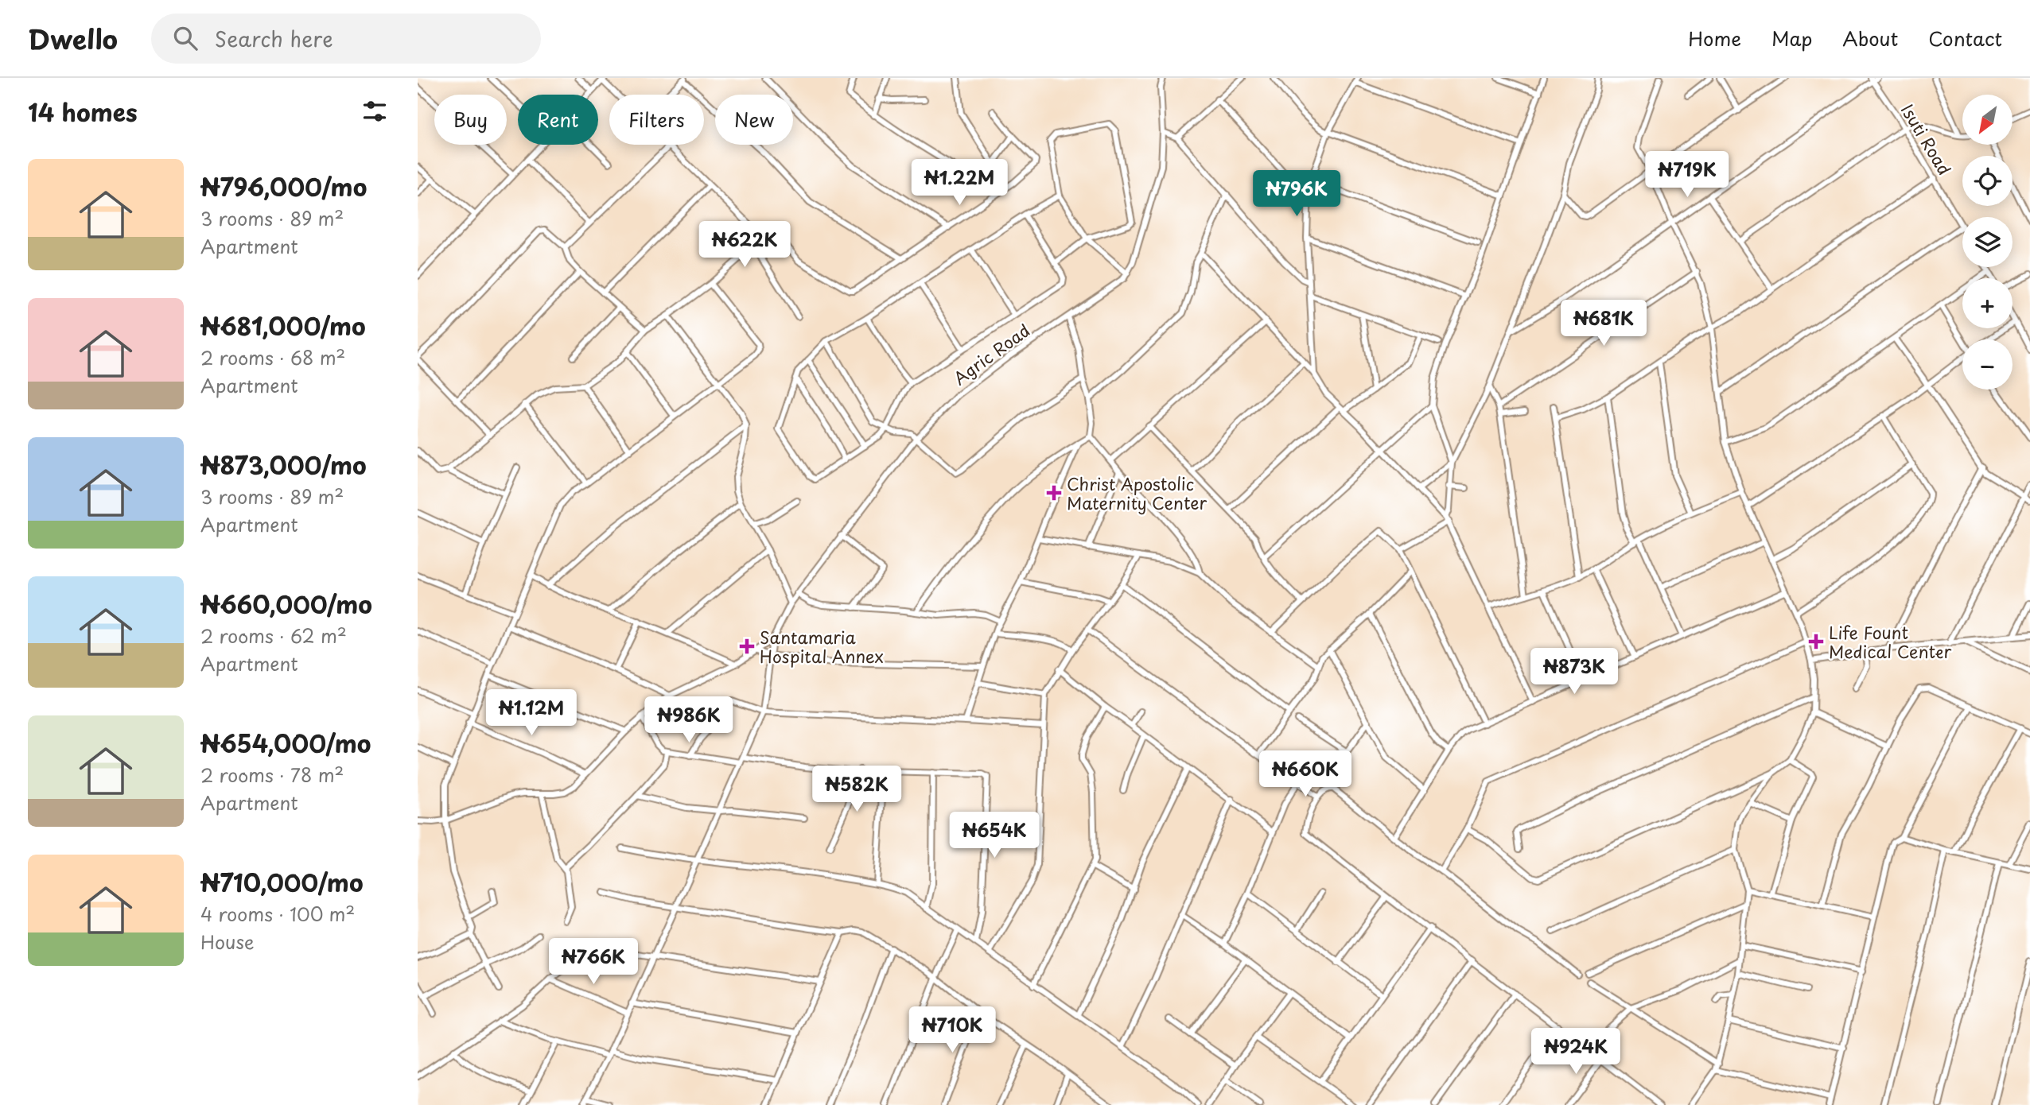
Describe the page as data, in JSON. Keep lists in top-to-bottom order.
{
  "streets": {
    "street": ["Isuti Road", "Agric Road"]
  },
  "places": {
    "health": ["Christ Apostolic Maternity Center", "Life Fount Medical Center", "Santamaria Hospital Annex"]
  },
  "north": "bottom left",
  "page": {
    "header": "Dwello",
    "search": "Search here",
    "nav": [
      "Home",
      "Map",
      "About",
      "Contact"
    ],
    "heading": "14 homes",
    "map_buttons": ["+", "−"],
    "chip": [
      "Buy",
      "Rent",
      "Filters",
      "New"
    ],
    "list": [
      {
        "name": "₦796,000/mo",
        "note": "3 rooms · 89 m² · Apartment"
      },
      {
        "name": "₦681,000/mo",
        "note": "2 rooms · 68 m² · Apartment"
      },
      {
        "name": "₦873,000/mo",
        "note": "3 rooms · 89 m² · Apartment"
      },
      {
        "name": "₦660,000/mo",
        "note": "2 rooms · 62 m² · Apartment"
      },
      {
        "name": "₦654,000/mo",
        "note": "2 rooms · 78 m² · Apartment"
      },
      {
        "name": "₦710,000/mo",
        "note": "4 rooms · 100 m² · House"
      }
    ],
    "price": [
      "₦719K",
      "₦1.22M",
      "₦796K",
      "₦622K",
      "₦681K",
      "₦873K",
      "₦1.12M",
      "₦986K",
      "₦660K",
      "₦582K",
      "₦654K",
      "₦766K",
      "₦710K",
      "₦924K"
    ]
  }
}
